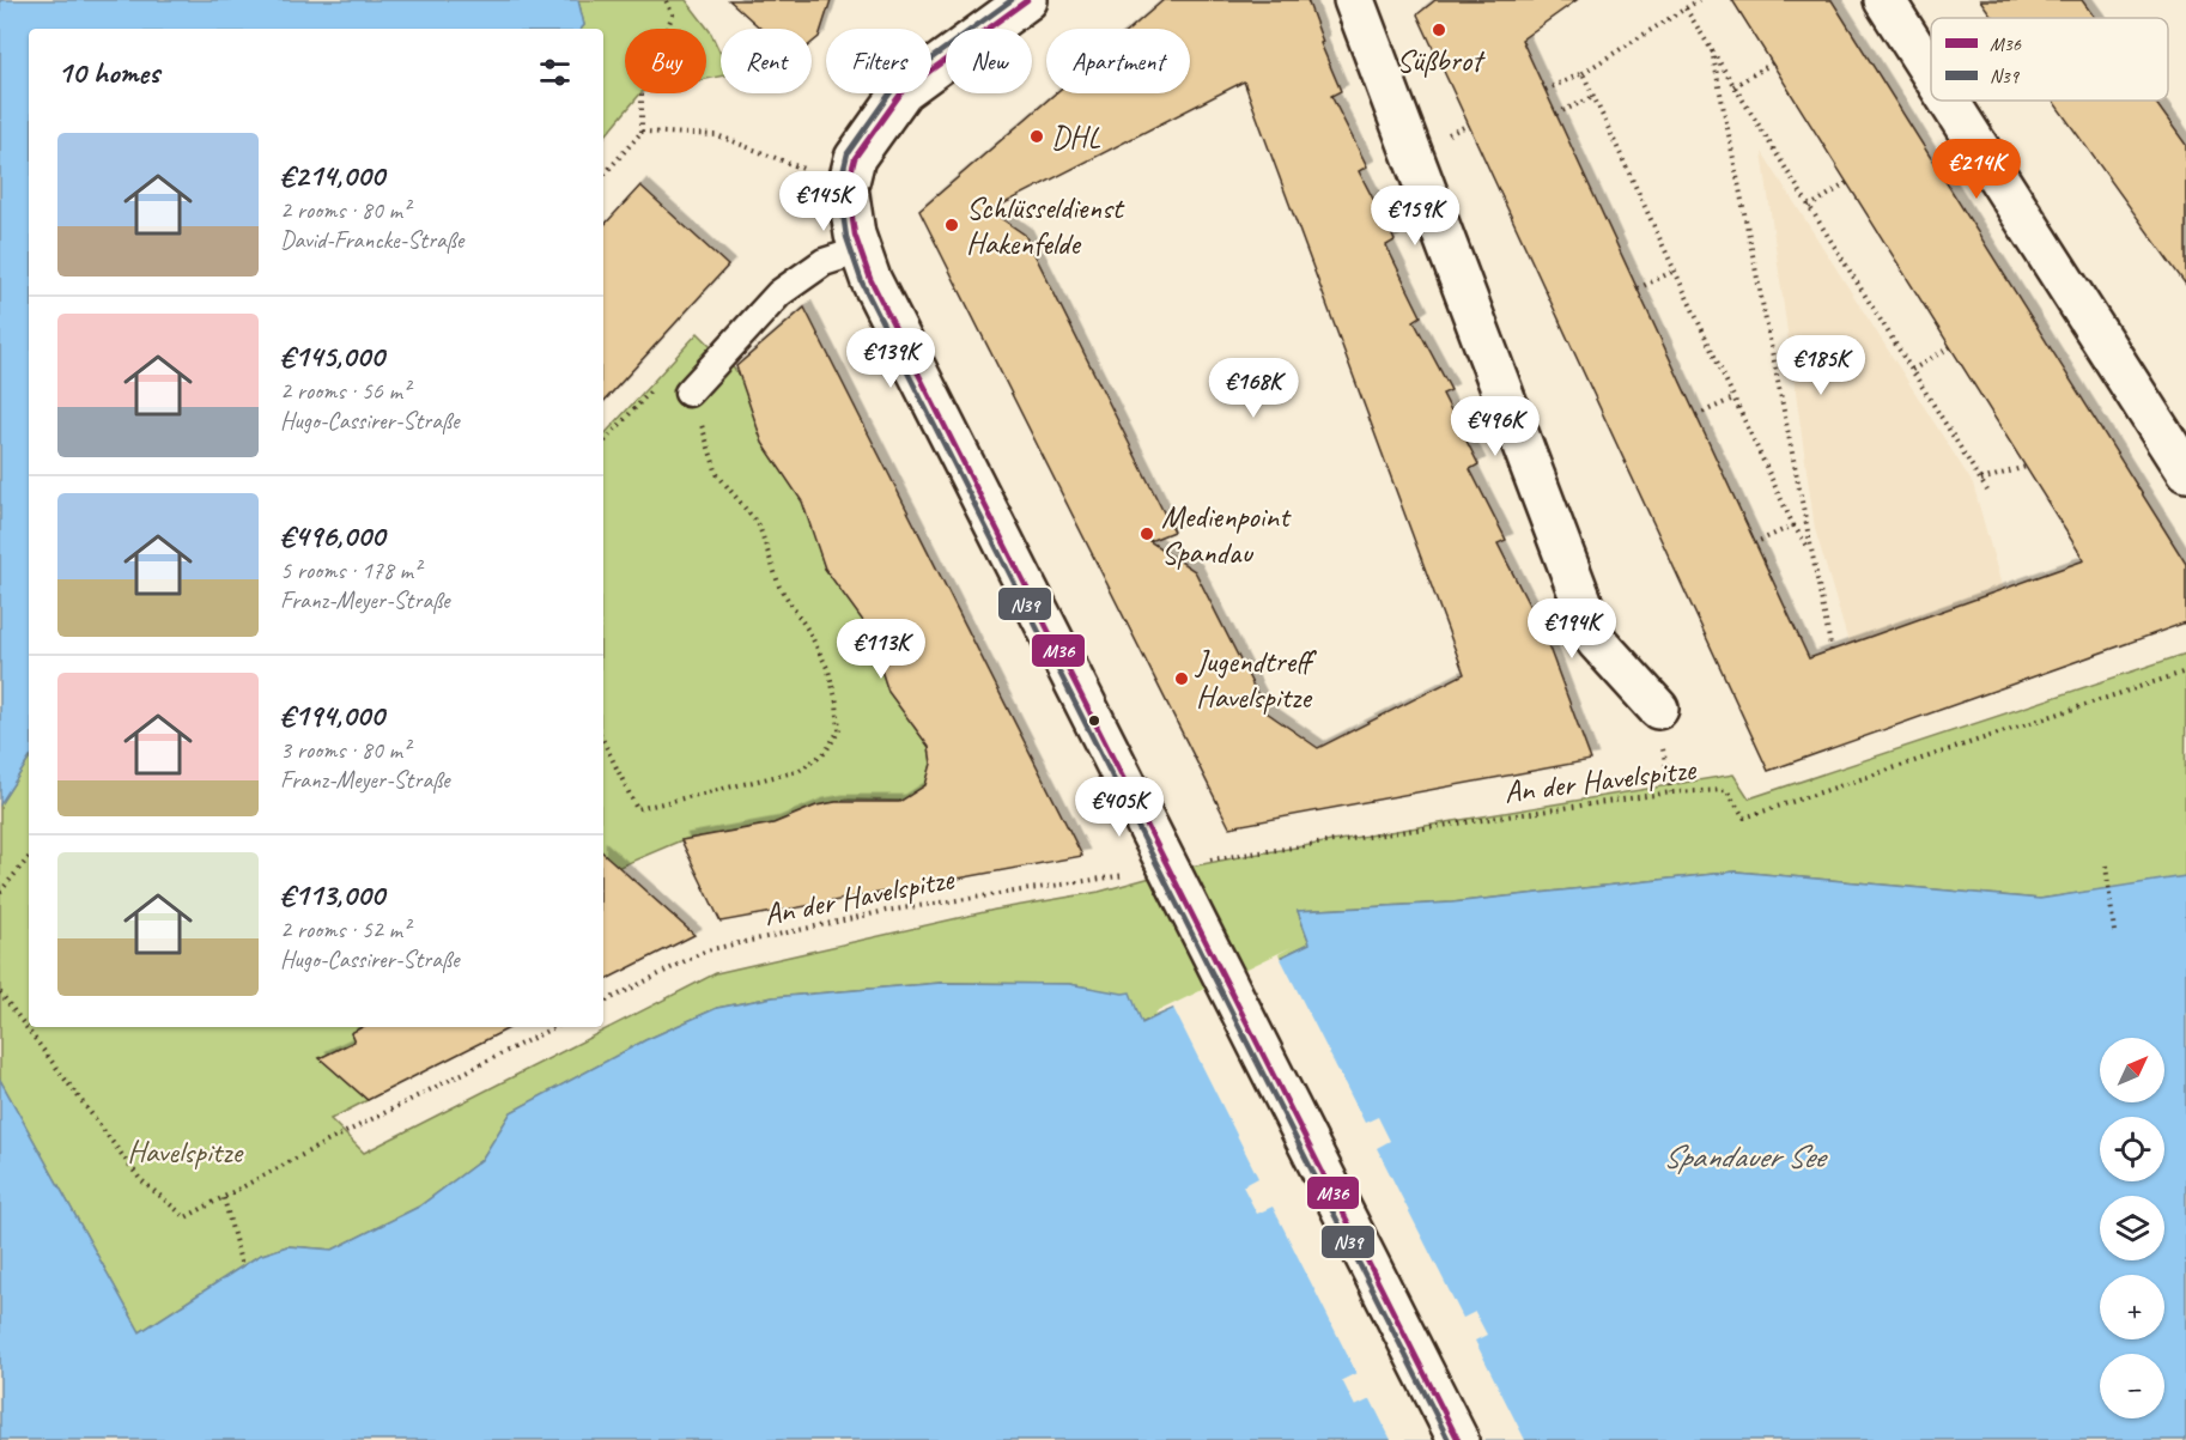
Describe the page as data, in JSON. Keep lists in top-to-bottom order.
{
  "streets": {
    "path": ["An der Havelspitze"]
  },
  "water": ["Spandauer See"],
  "parks": ["Havelspitze"],
  "places": [
    "Süßbrot",
    "DHL",
    "Schlüsseldienst Hakenfelde",
    "Medienpoint Spandau",
    "Jugendtreff Havelspitze"
  ],
  "lines": ["transit line M36", "transit line N39"],
  "legend": ["M36", "N39"],
  "north": "top right",
  "page": {
    "chip": [
      "Buy",
      "Rent",
      "Filters",
      "New",
      "Apartment"
    ],
    "heading": "10 homes",
    "list": [
      {
        "name": "€214,000",
        "note": "2 rooms · 80 m² · David-Francke-Straße"
      },
      {
        "name": "€145,000",
        "note": "2 rooms · 56 m² · Hugo-Cassirer-Straße"
      },
      {
        "name": "€496,000",
        "note": "5 rooms · 178 m² · Franz-Meyer-Straße"
      },
      {
        "name": "€194,000",
        "note": "3 rooms · 80 m² · Franz-Meyer-Straße"
      },
      {
        "name": "€113,000",
        "note": "2 rooms · 52 m² · Hugo-Cassirer-Straße"
      }
    ],
    "price": [
      "€214K",
      "€145K",
      "€159K",
      "€139K",
      "€185K",
      "€168K",
      "€496K",
      "€194K",
      "€113K",
      "€405K"
    ],
    "map_buttons": ["+", "−"]
  }
}
